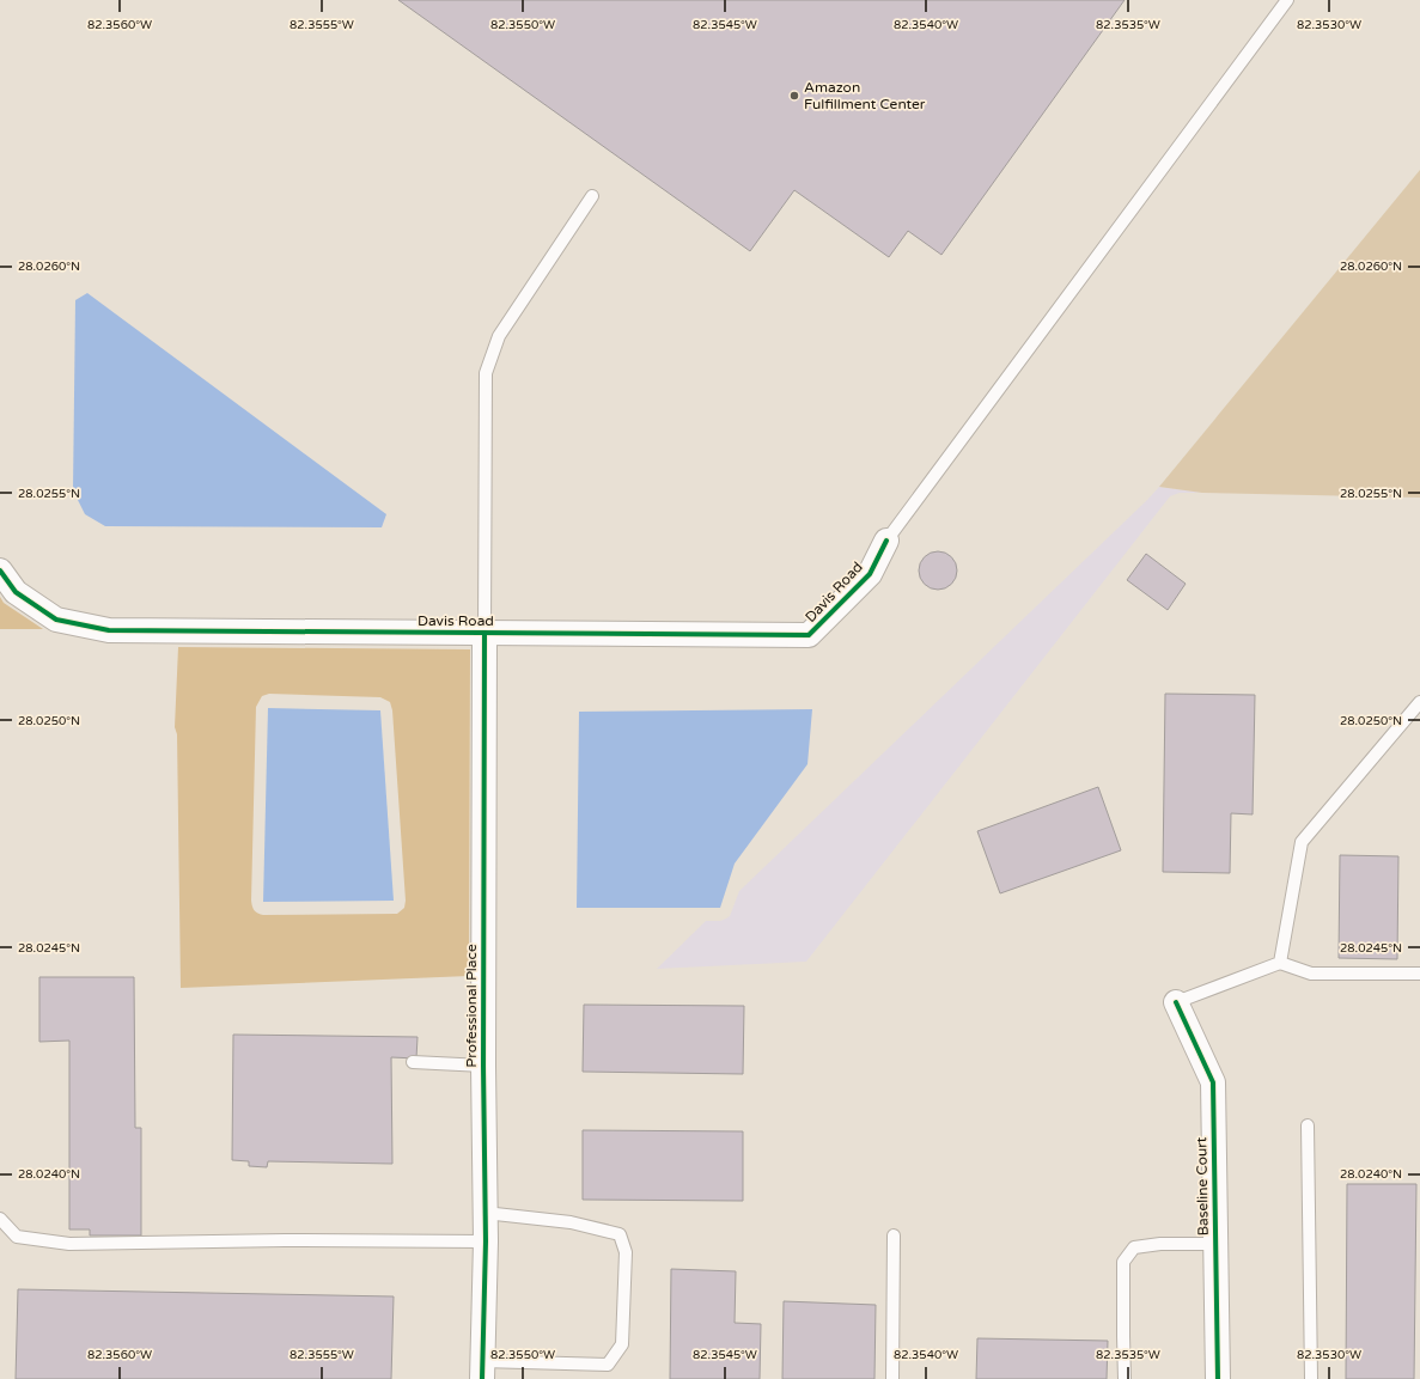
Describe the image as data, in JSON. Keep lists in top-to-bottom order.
{
  "streets": {
    "street": ["Davis Road", "Professional Place", "Baseline Court"]
  },
  "crossings": [
    ["Davis Road", "Professional Place"]
  ],
  "places": ["Amazon Fulfillment Center"],
  "coordinates": [
    "82.3560°W",
    "82.3555°W",
    "82.3550°W",
    "82.3545°W",
    "82.3540°W",
    "82.3535°W",
    "82.3530°W",
    "28.0260°N",
    "28.0255°N",
    "28.0250°N",
    "28.0245°N",
    "28.0240°N"
  ]
}
